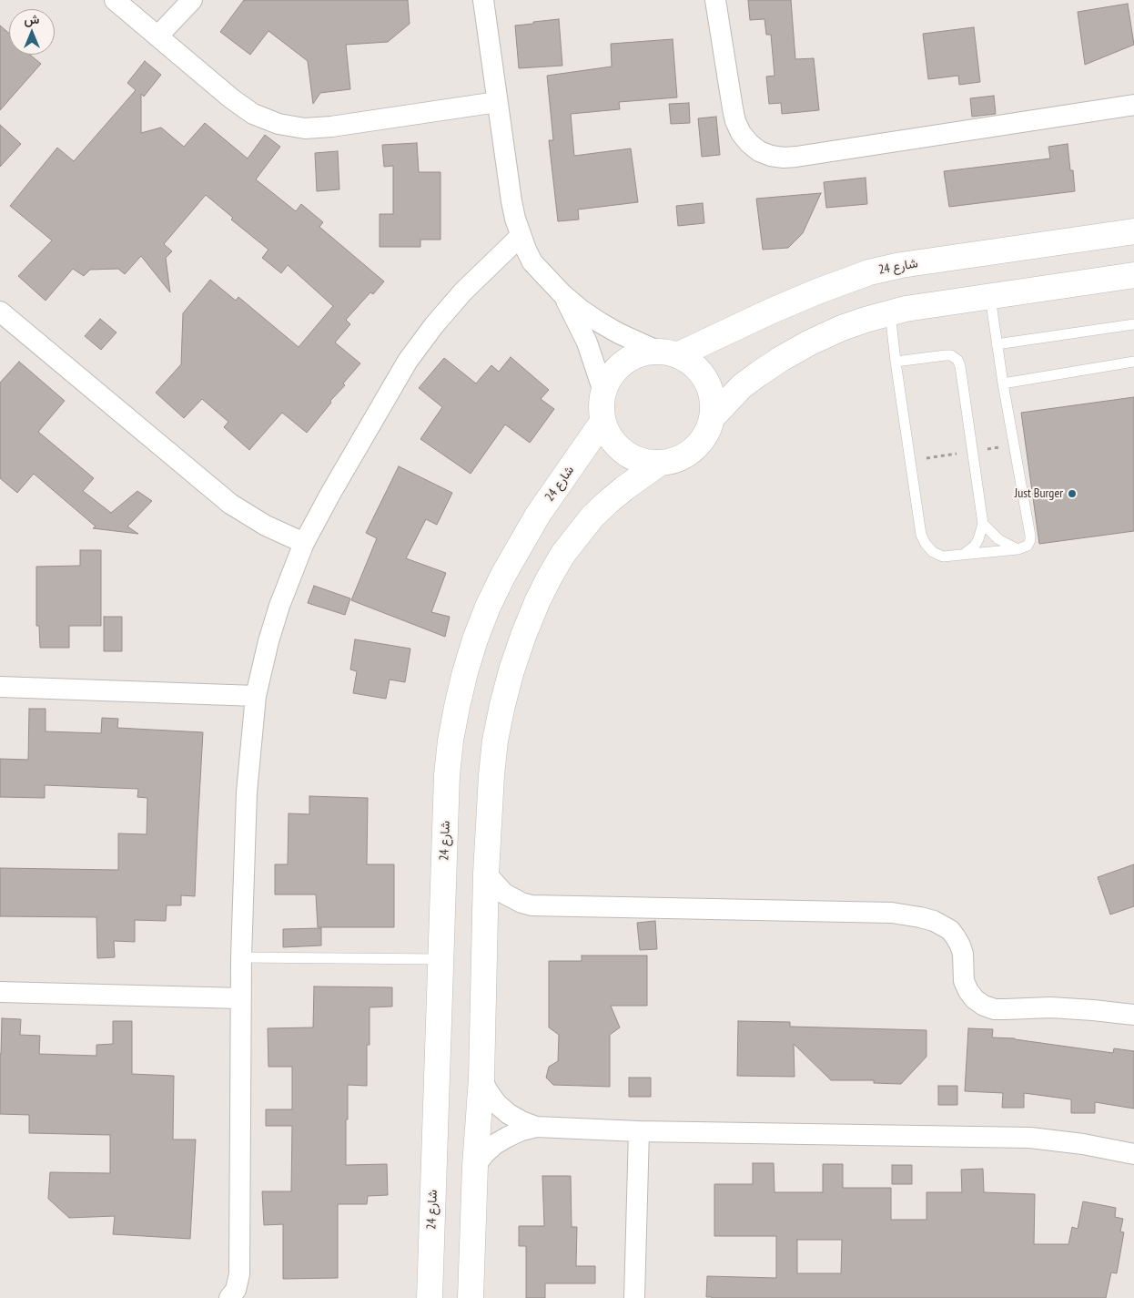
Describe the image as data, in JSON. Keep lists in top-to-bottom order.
{
  "streets": {
    "street": ["شارع 24"]
  },
  "places": ["Just Burger"],
  "north": "top"
}
